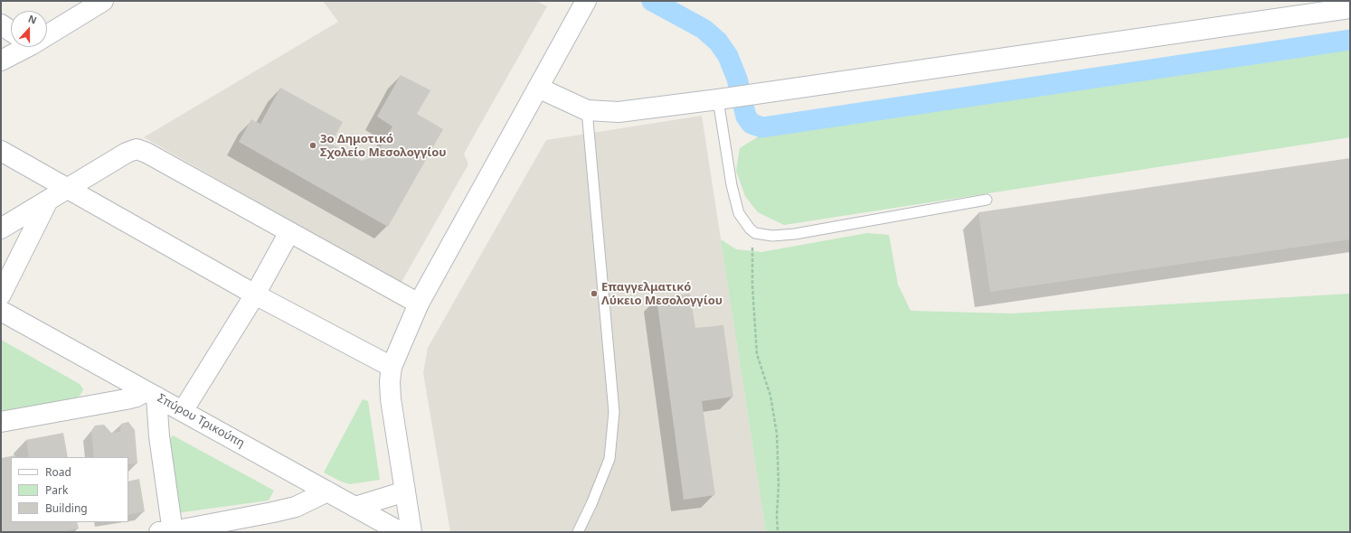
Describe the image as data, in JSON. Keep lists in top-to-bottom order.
{
  "streets": {
    "street": ["Σπύρου Τρικούπη"]
  },
  "places": ["3ο Δημοτικό Σχολείο Μεσολογγίου", "Επαγγελματικό Λύκειο Μεσολογγίου"],
  "legend": ["Road", "Park", "Building"],
  "north": "top"
}
